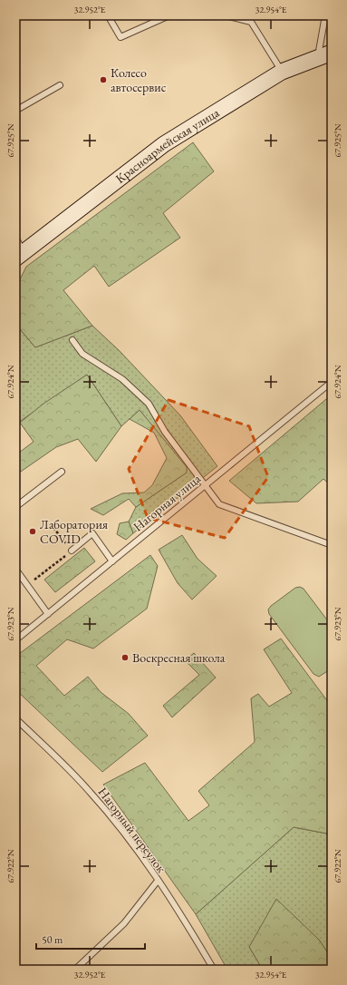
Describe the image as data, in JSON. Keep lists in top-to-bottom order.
{
  "streets": {
    "street": ["Красноармейская улица"],
    "lane": ["Нагорная улица", "Нагорный переулок"]
  },
  "places": ["Колесо автосервис", "Лаборатория COVID", "Воскресная школа"],
  "scale_bar": "50 m",
  "coordinates": [
    "32.952°E",
    "32.954°E",
    "67.925°N",
    "67.924°N",
    "67.923°N",
    "67.922°N"
  ]
}
